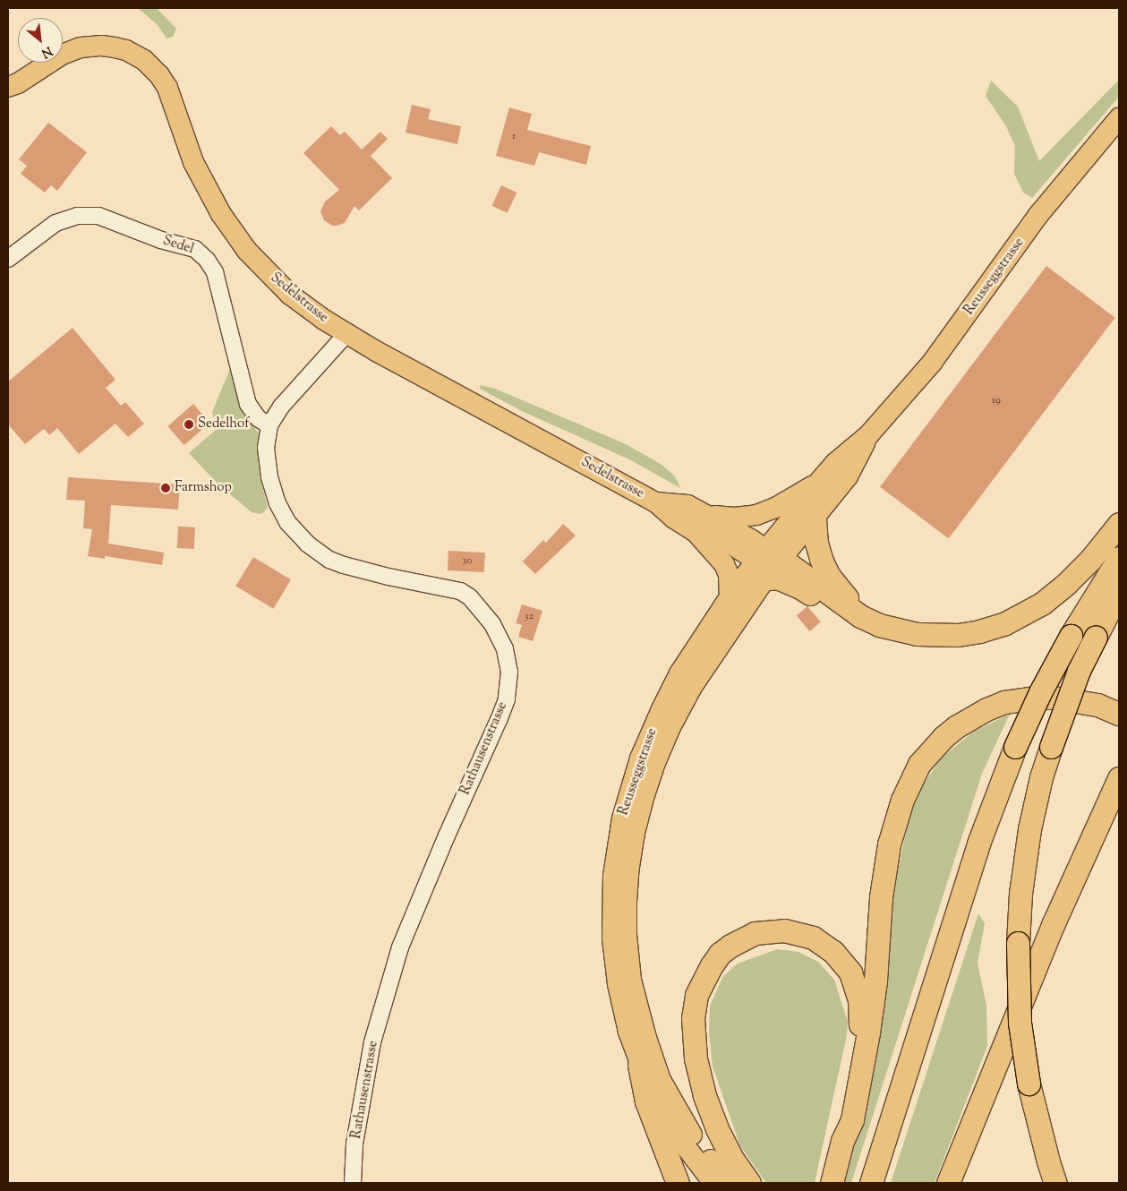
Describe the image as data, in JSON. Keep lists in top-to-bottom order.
{
  "streets": {
    "main road": ["Reusseggstrasse", "Sedelstrasse"],
    "street": ["Sedel", "Rathausenstrasse"]
  },
  "crossings": [
    ["Sedel", "Rathausenstrasse"],
    ["Reusseggstrasse", "Sedelstrasse"],
    ["Sedelstrasse", "Rathausenstrasse"]
  ],
  "places": ["Sedelhof", "Farmshop"],
  "house_numbers": [
    "1",
    "19",
    "30",
    "32"
  ],
  "north": "bottom right"
}
